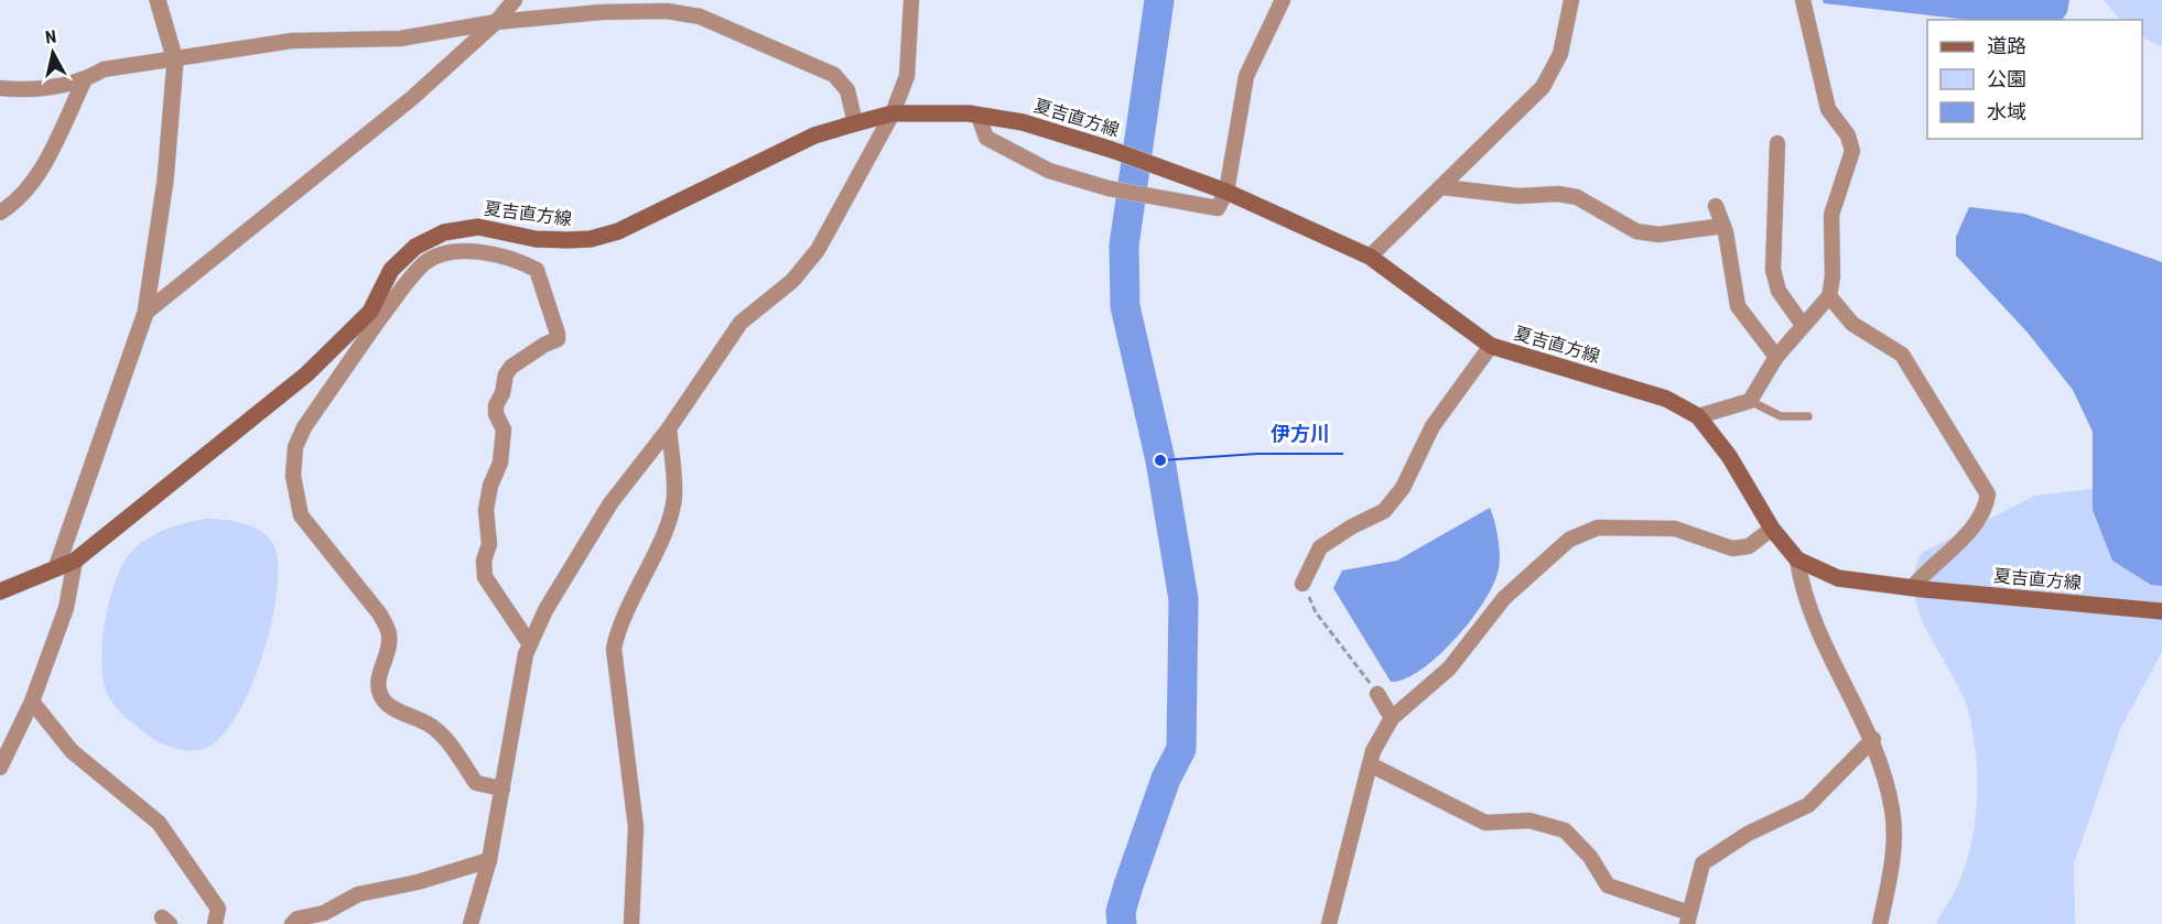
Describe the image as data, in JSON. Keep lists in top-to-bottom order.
{
  "streets": {
    "main road": ["夏吉直方線"]
  },
  "places": ["伊方川"],
  "legend": ["道路", "公園", "水域"],
  "north": "top"
}
